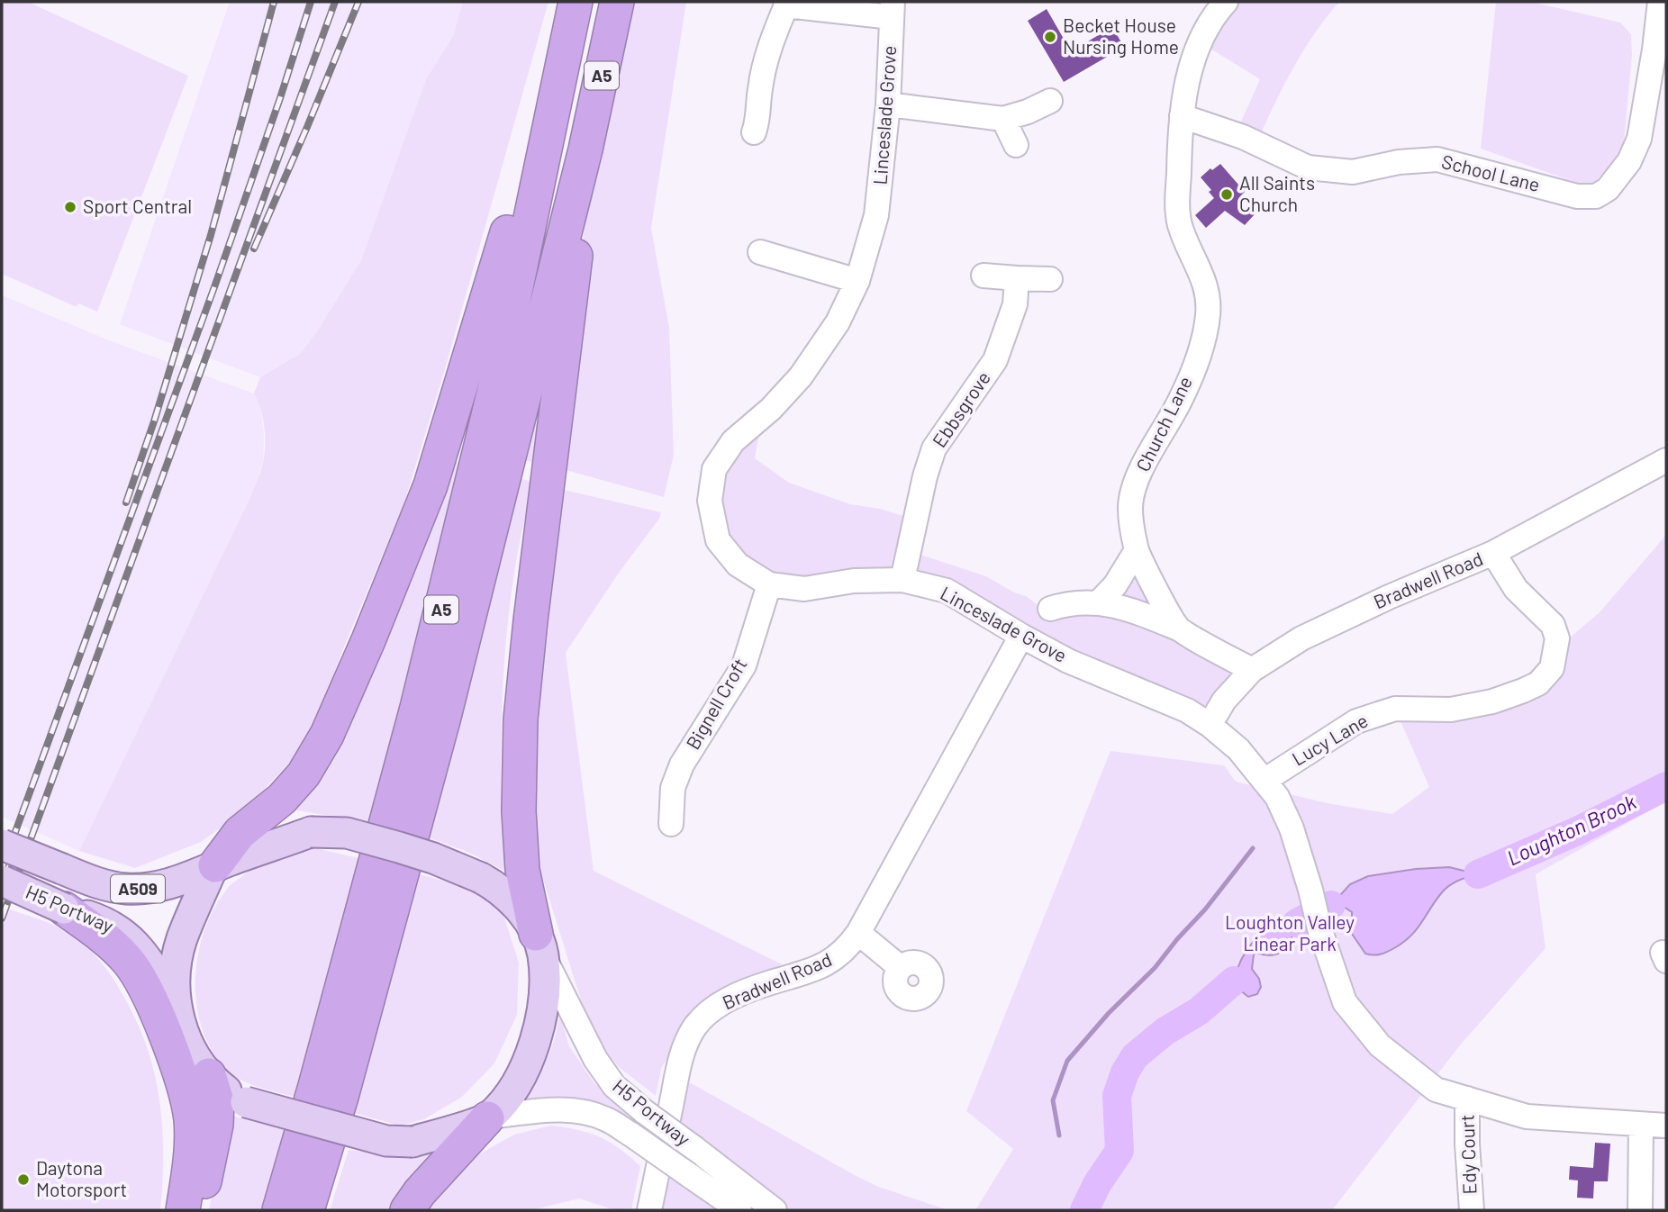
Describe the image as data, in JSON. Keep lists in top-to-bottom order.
{
  "streets": {
    "highway": ["A5"],
    "main road": ["A509", "H5 Portway"],
    "street": [
      "Linceslade Grove",
      "School Lane",
      "Ebbsgrove",
      "Church Lane",
      "Bradwell Road",
      "Bignell Croft",
      "Lucy Lane",
      "Edy Court"
    ]
  },
  "crossings": [
    ["Linceslade Grove", "Ebbsgrove"],
    ["Linceslade Grove", "Bradwell Road"],
    ["Linceslade Grove", "Bignell Croft"],
    ["Linceslade Grove", "Lucy Lane"],
    ["Linceslade Grove", "Edy Court"],
    ["School Lane", "Church Lane"],
    ["Bradwell Road", "Lucy Lane"]
  ],
  "water": ["Loughton Brook"],
  "parks": ["Loughton Valley Linear Park"],
  "places": [
    "Becket House Nursing Home",
    "All Saints Church",
    "Sport Central",
    "Daytona Motorsport"
  ]
}
